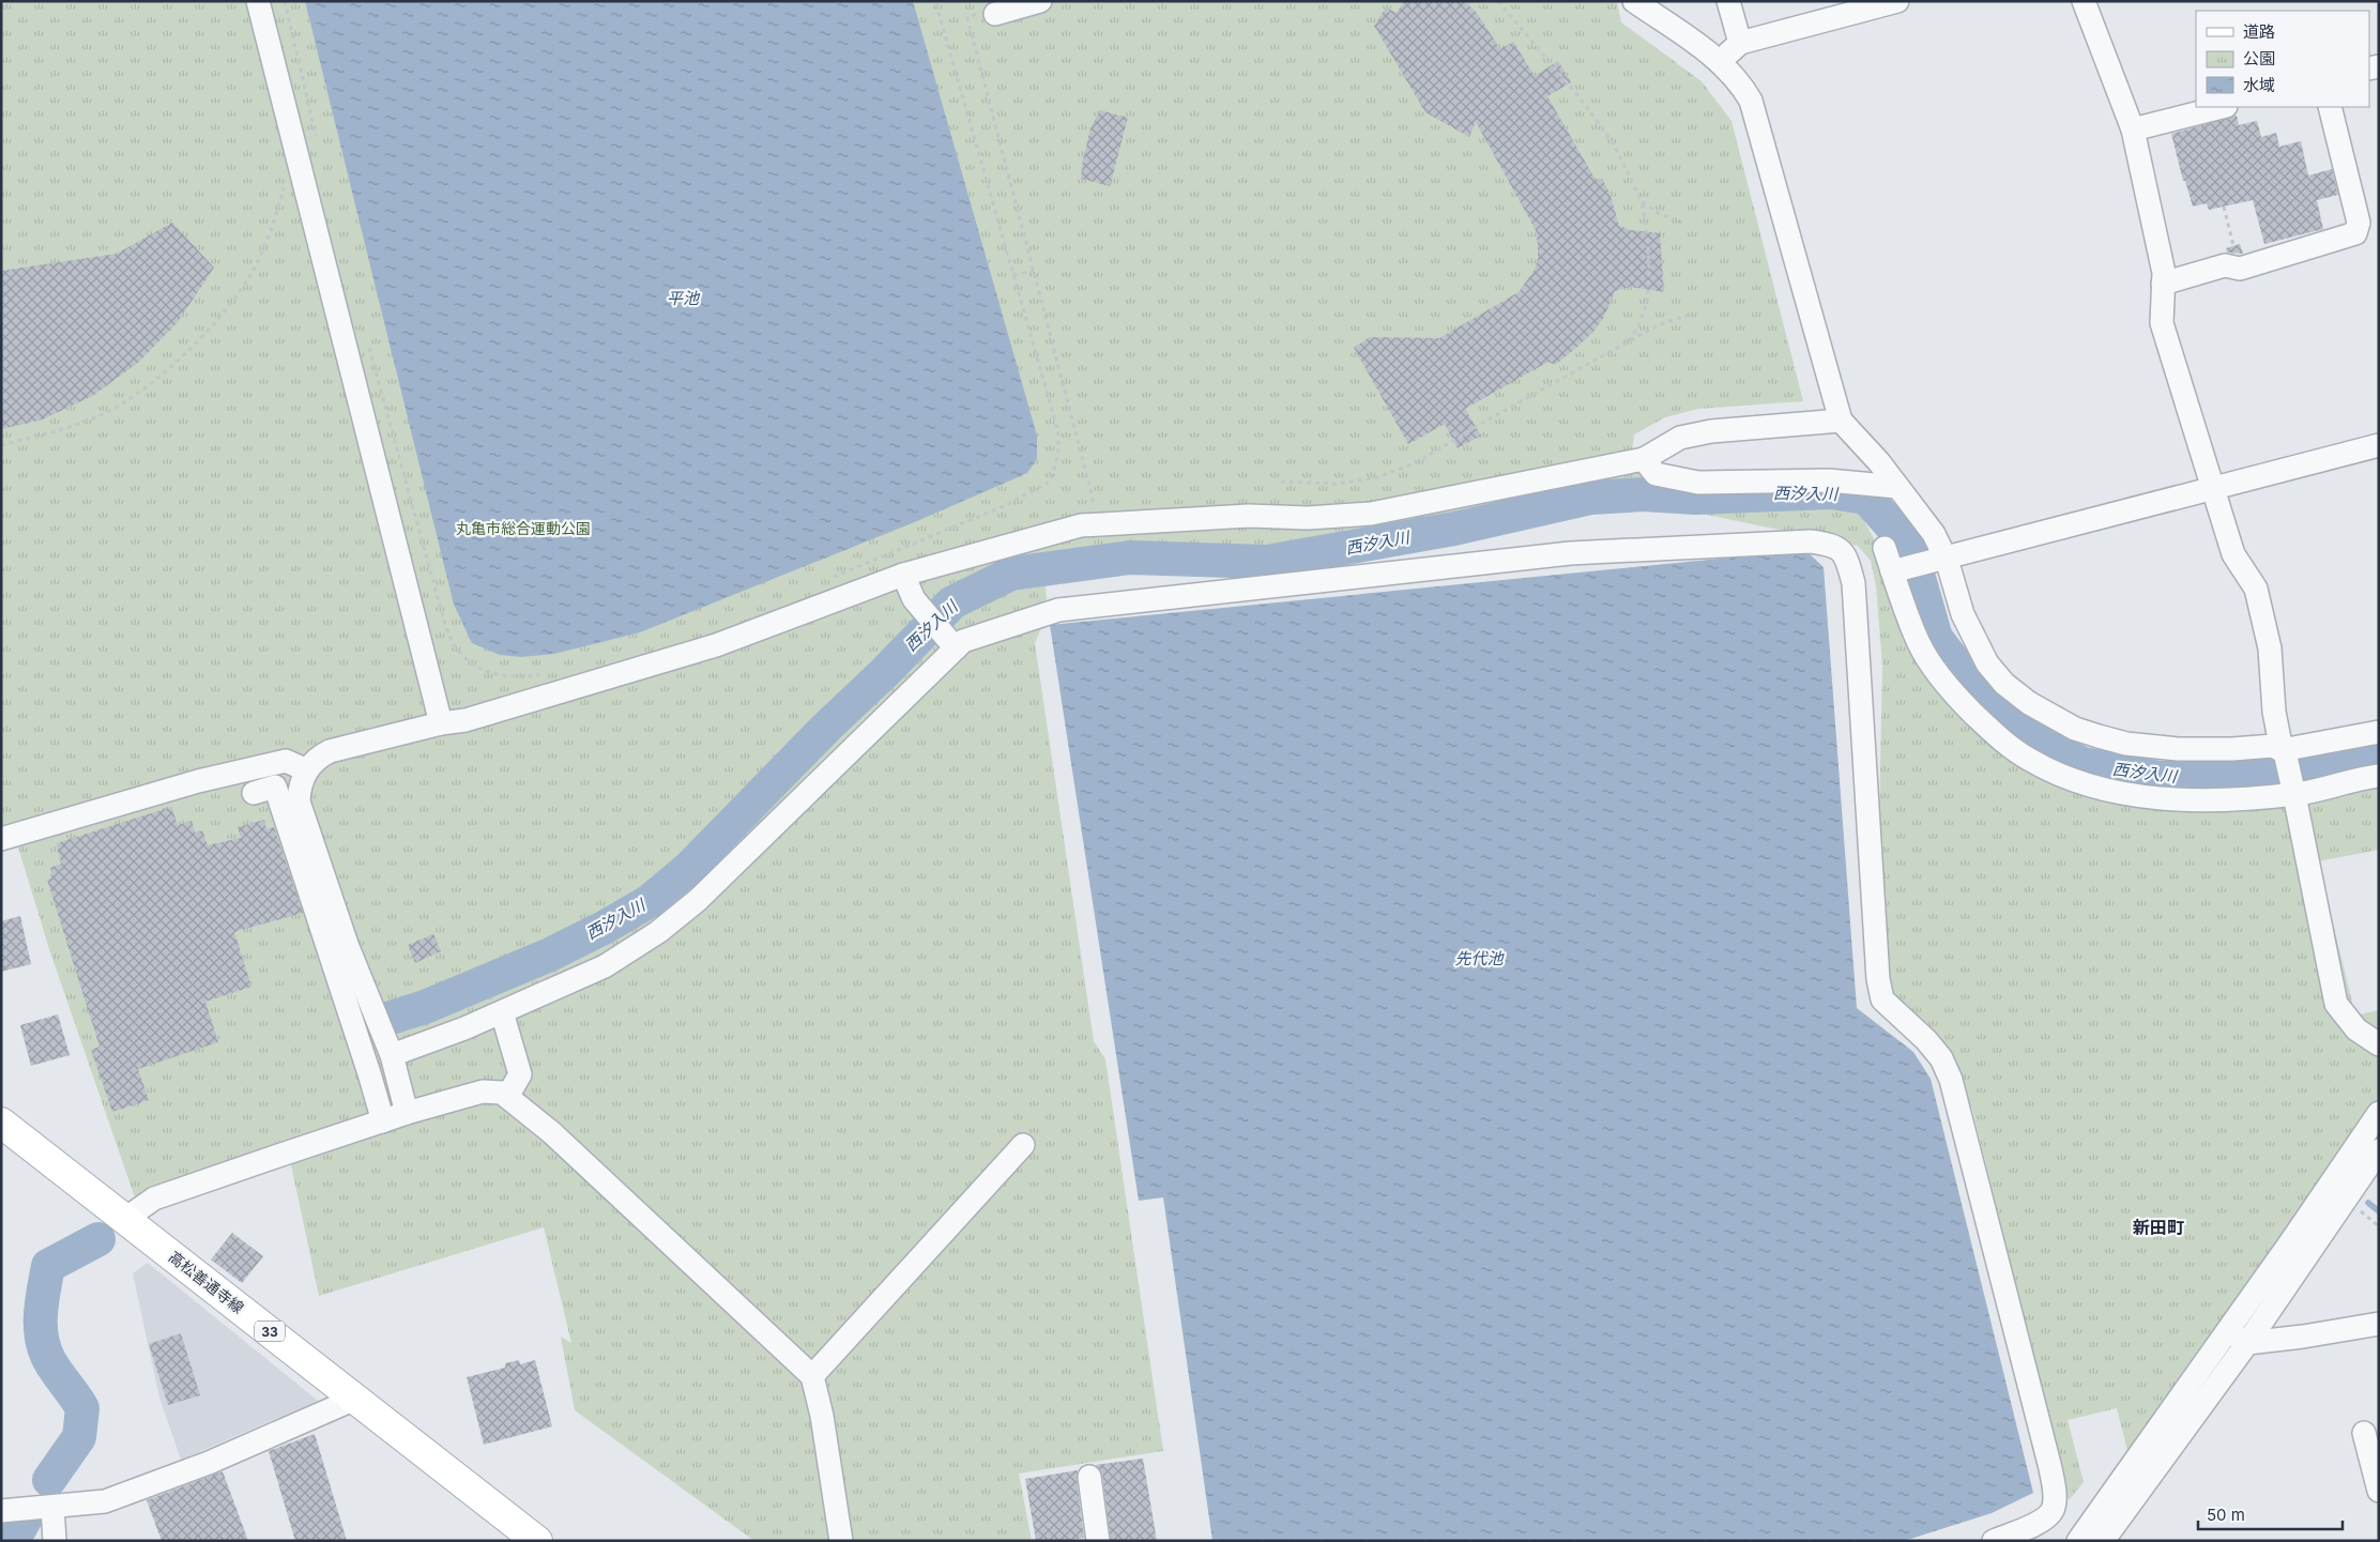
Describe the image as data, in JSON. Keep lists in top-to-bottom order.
{
  "streets": {
    "main road": ["高松善通寺線", "33"]
  },
  "districts": ["新田町"],
  "water": ["平池", "西汐入川", "先代池"],
  "parks": ["丸亀市総合運動公園"],
  "legend": ["道路", "公園", "水域"],
  "scale_bar": "50 m"
}
